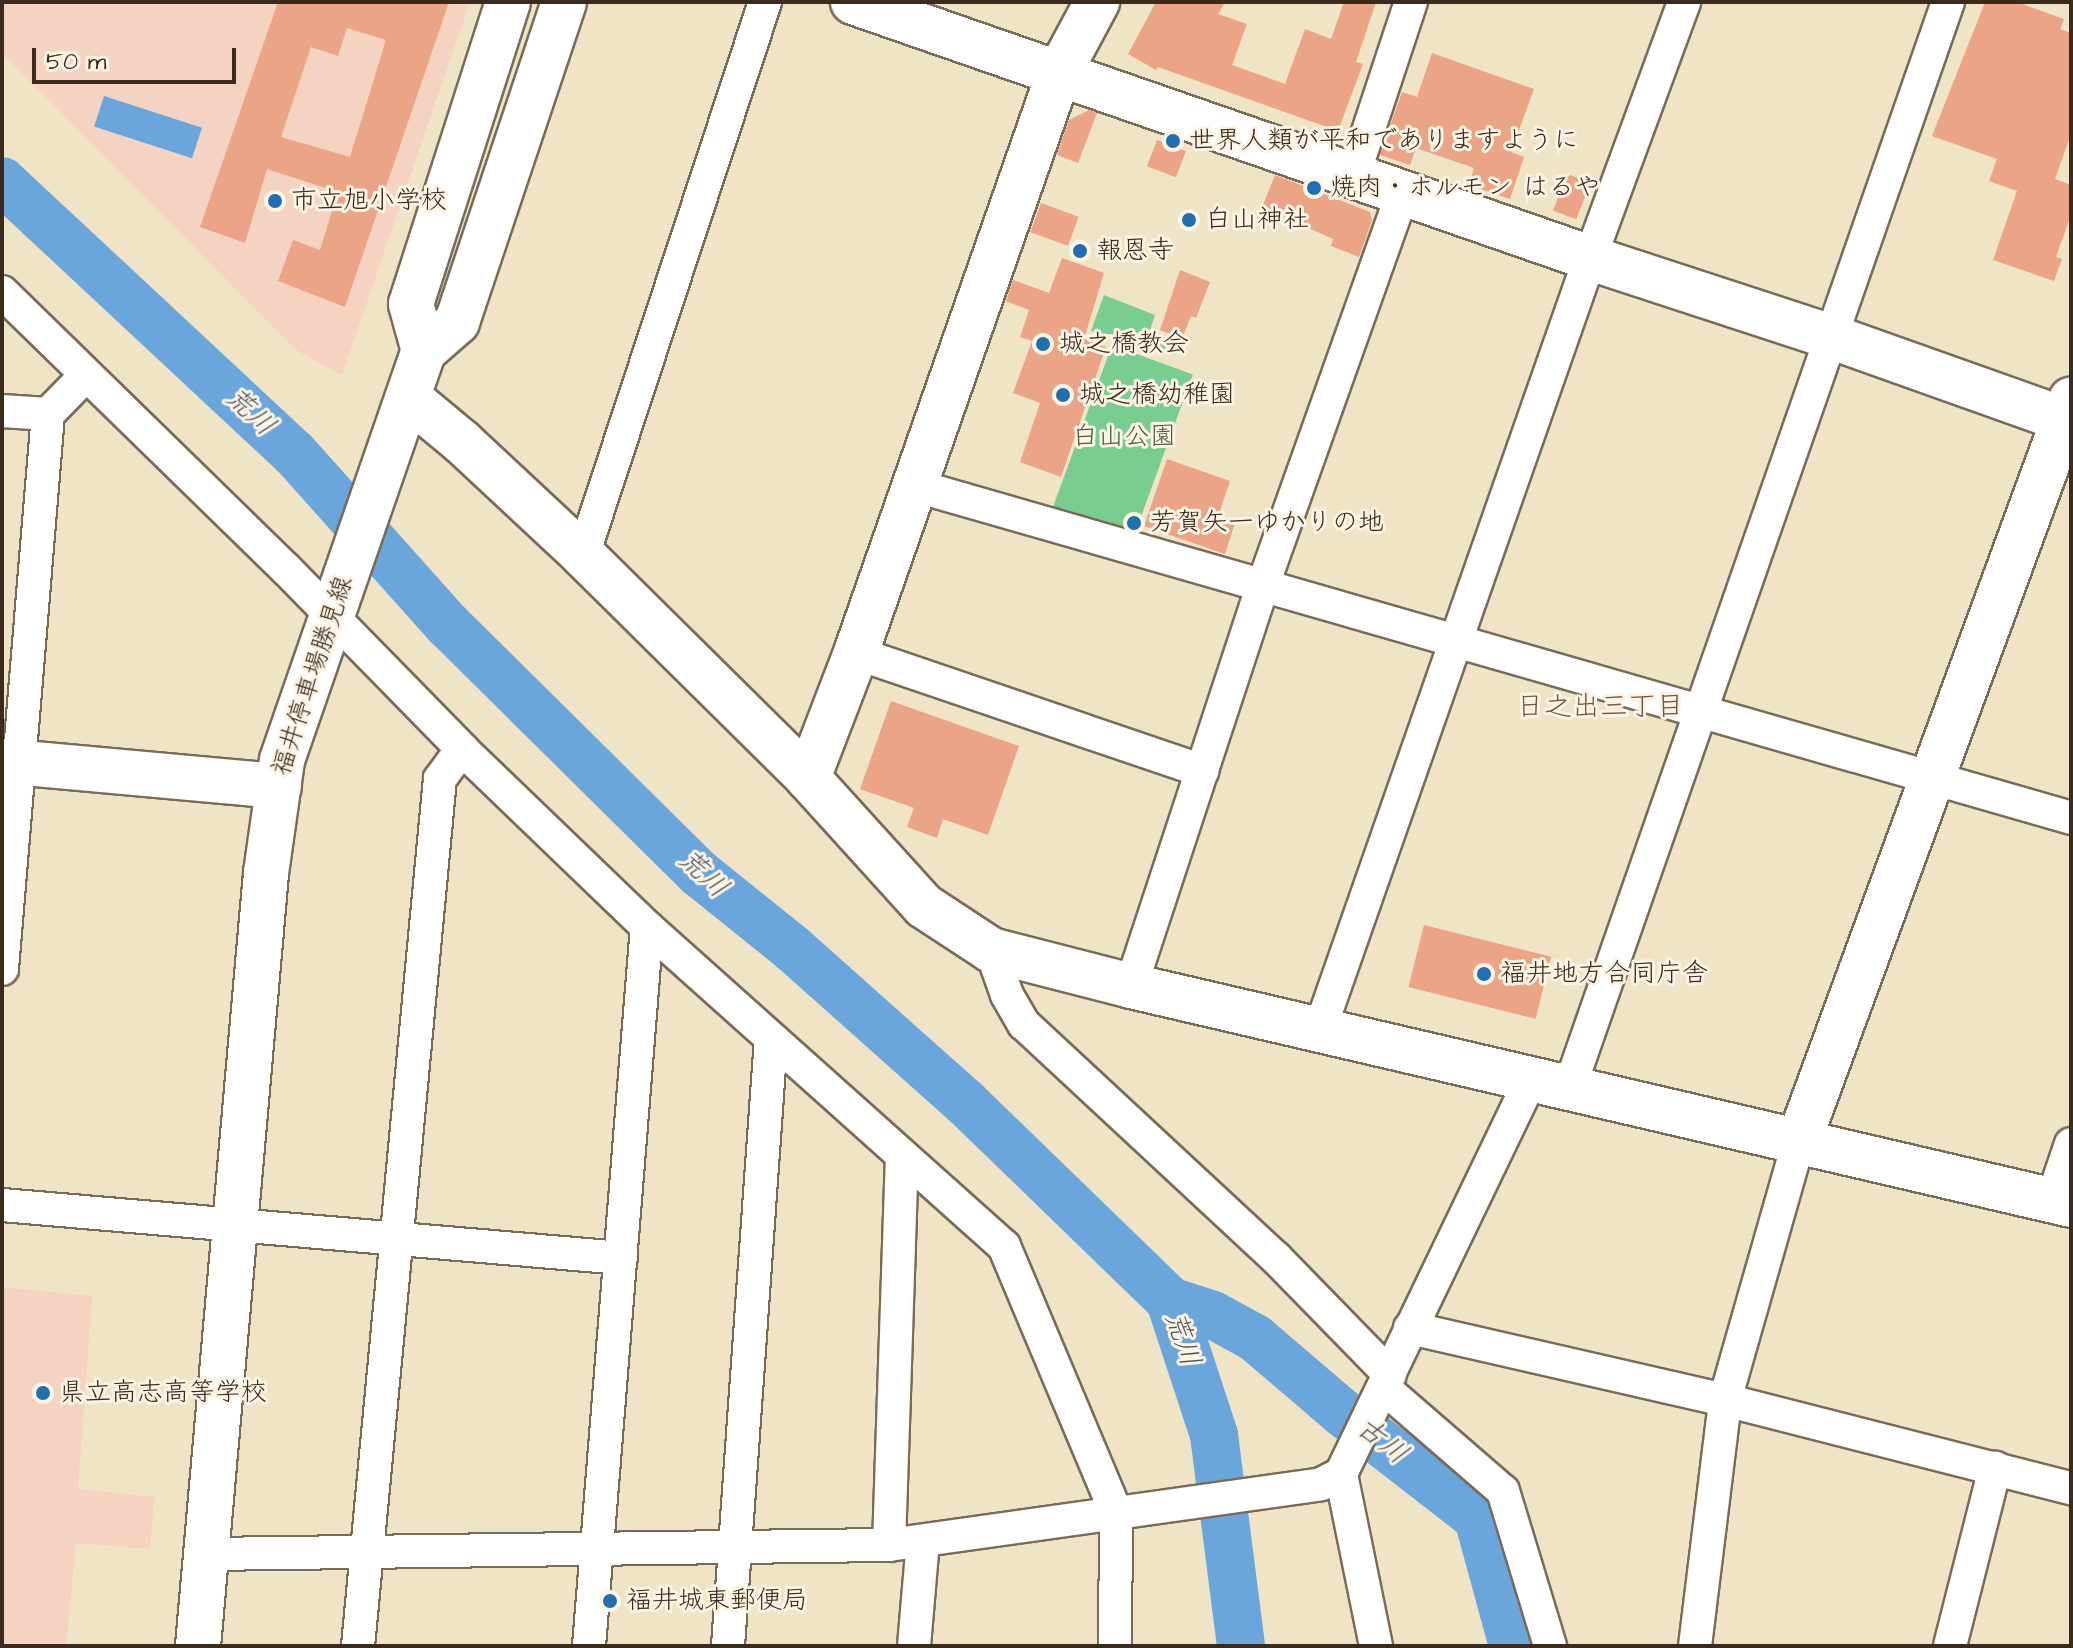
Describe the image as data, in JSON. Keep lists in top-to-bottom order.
{
  "streets": {
    "street": ["福井停車場勝見線"]
  },
  "districts": ["日之出三丁目"],
  "water": ["荒川", "古川"],
  "parks": ["白山公園"],
  "places": [
    "世界人類が平和でありますように",
    "焼肉・ホルモン はるや",
    "市立旭小学校",
    "白山神社",
    "報恩寺",
    "城之橋教会",
    "城之橋幼稚園",
    "芳賀矢一ゆかりの地",
    "福井地方合同庁舎",
    "県立高志高等学校",
    "福井城東郵便局"
  ],
  "scale_bar": "50 m"
}
